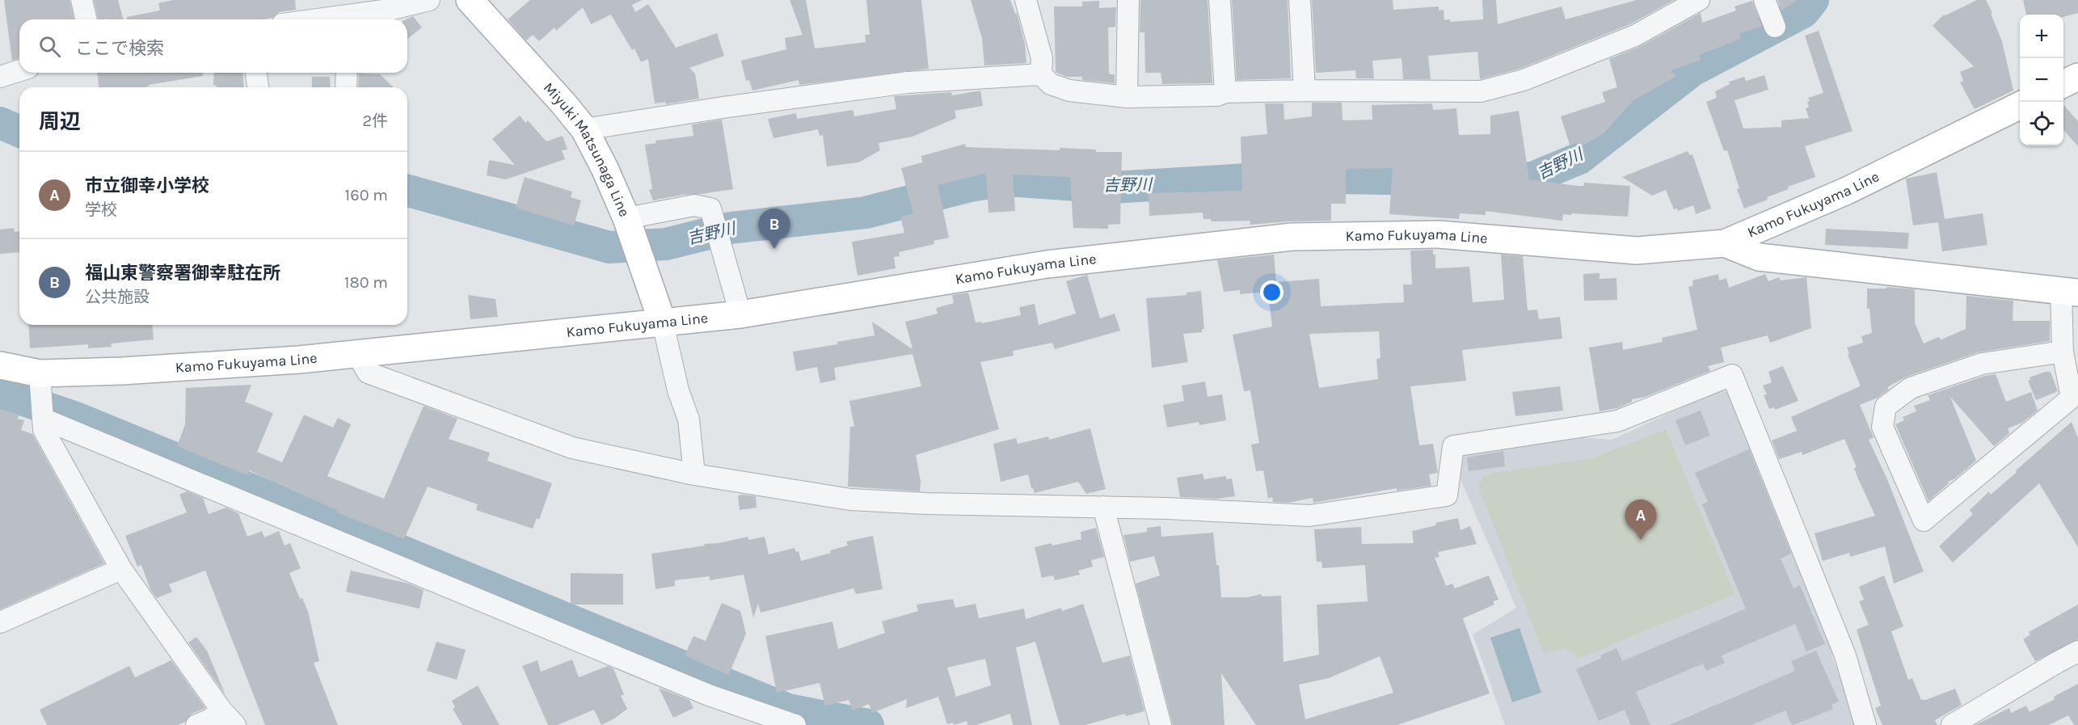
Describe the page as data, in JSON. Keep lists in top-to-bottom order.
{
  "streets": {
    "main road": ["Miyuki Matsunaga Line", "Kamo Fukuyama Line"]
  },
  "crossings": [
    ["Miyuki Matsunaga Line", "Kamo Fukuyama Line"]
  ],
  "water": ["吉野川"],
  "page": {
    "map_buttons": ["+", "−"],
    "search": "ここで検索",
    "heading": ["周辺", "2件"],
    "list": [
      {
        "mark": "A",
        "name": "市立御幸小学校",
        "note": "学校",
        "value": "160 m"
      },
      {
        "mark": "B",
        "name": "福山東警察署御幸駐在所",
        "note": "公共施設",
        "value": "180 m"
      }
    ],
    "pins": ["B", "A"]
  }
}
